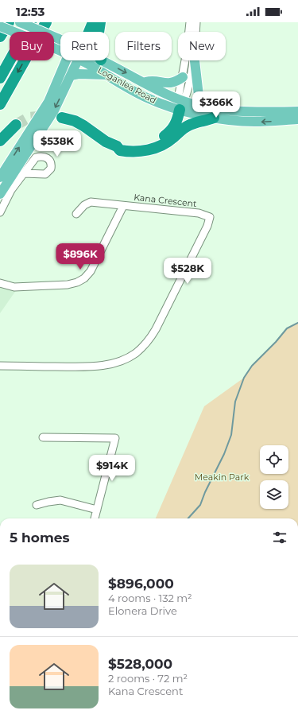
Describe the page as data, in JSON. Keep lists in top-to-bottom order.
{
  "streets": {
    "main road": ["Loganlea Road"],
    "street": ["Kana Crescent"]
  },
  "parks": ["Meakin Park"],
  "page": {
    "status": "12:53",
    "chip": [
      "Buy",
      "Rent",
      "Filters",
      "New"
    ],
    "price": [
      "$366K",
      "$538K",
      "$896K",
      "$528K",
      "$914K"
    ],
    "heading": "5 homes",
    "list": [
      {
        "name": "$896,000",
        "note": "4 rooms · 132 m² · Elonera Drive"
      },
      {
        "name": "$528,000",
        "note": "2 rooms · 72 m² · Kana Crescent"
      }
    ]
  }
}
